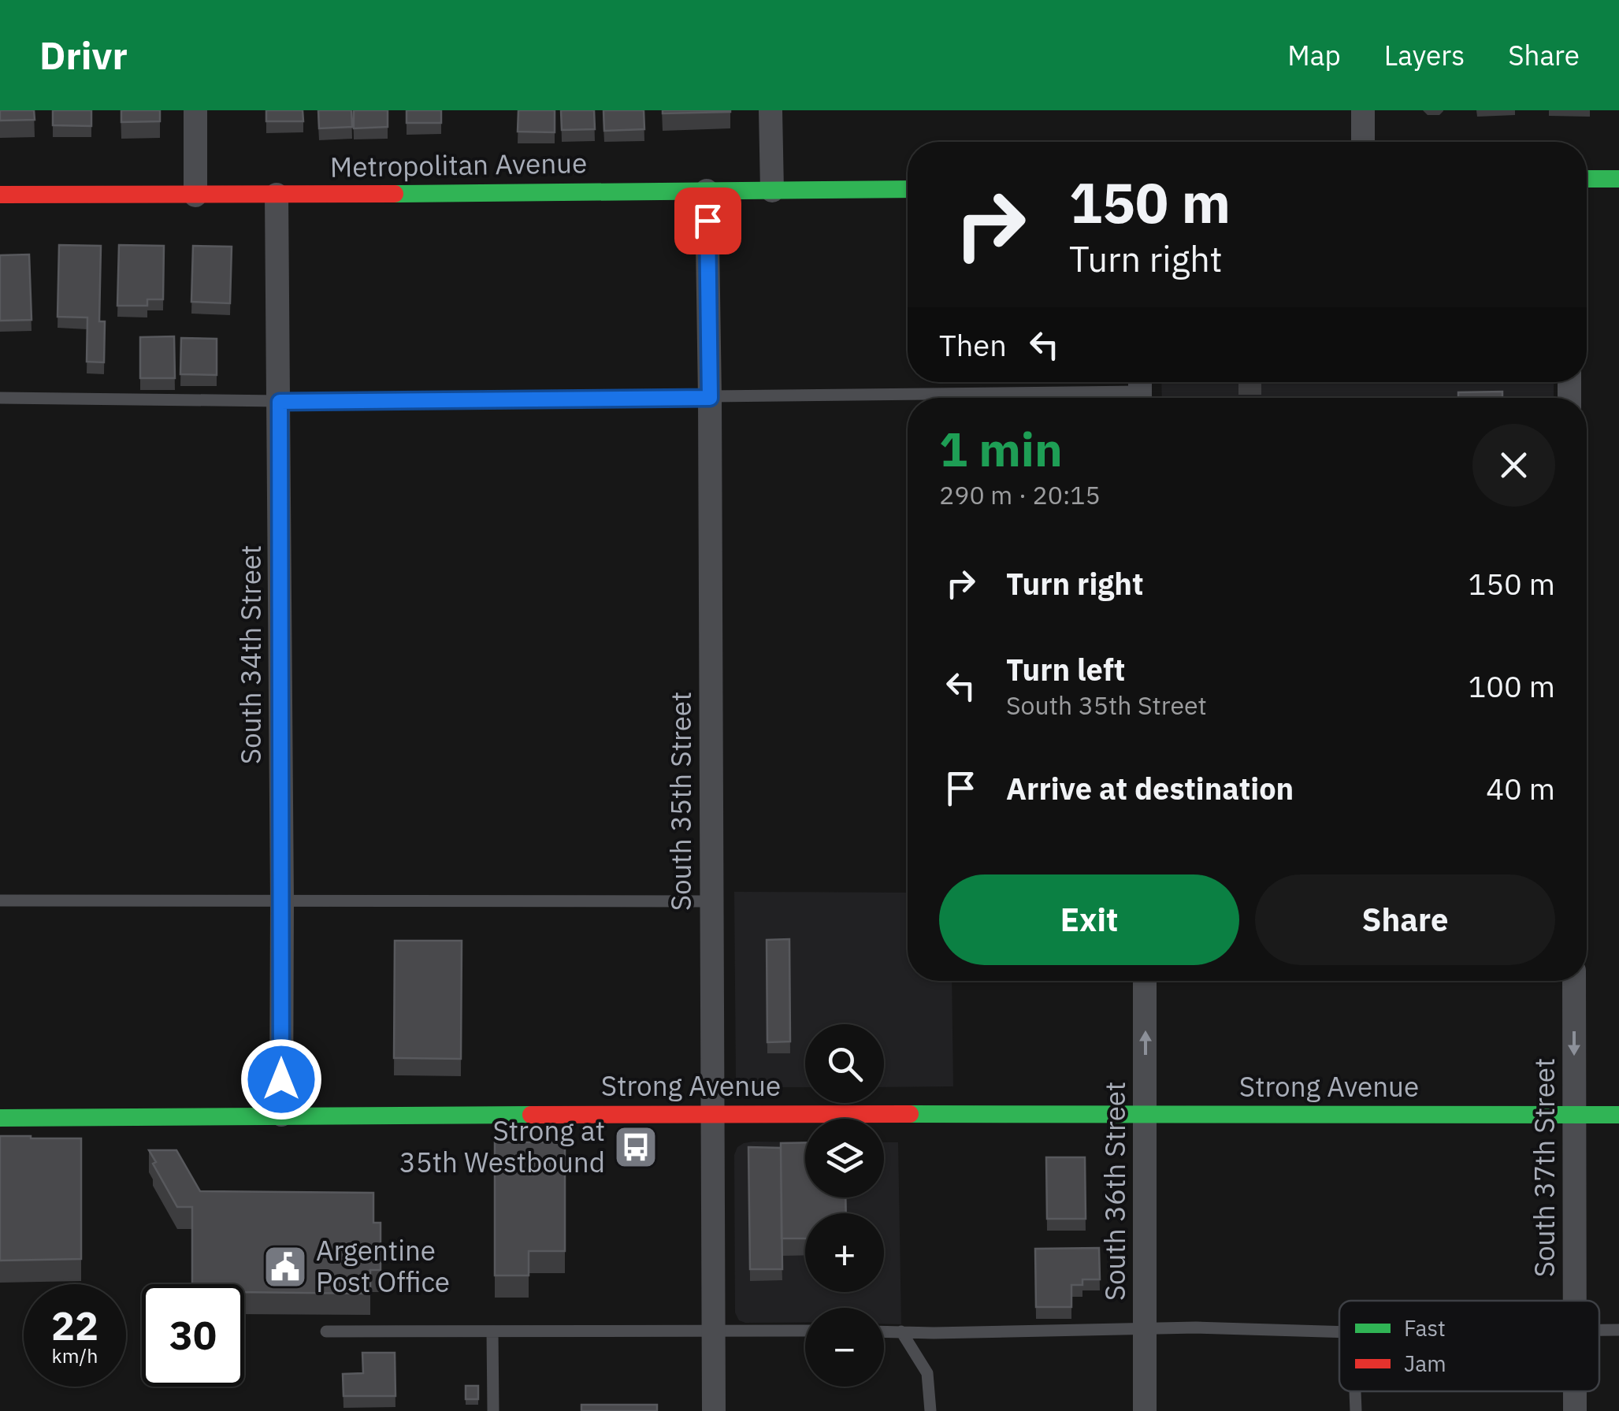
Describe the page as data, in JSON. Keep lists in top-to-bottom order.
{
  "streets": {
    "street": [
      "Metropolitan Avenue",
      "South 34th Street",
      "South 35th Street",
      "Strong Avenue",
      "South 37th Street",
      "South 36th Street"
    ]
  },
  "crossings": [
    ["Metropolitan Avenue", "South 34th Street"],
    ["Metropolitan Avenue", "South 35th Street"],
    ["South 34th Street", "Strong Avenue"],
    ["South 35th Street", "Strong Avenue"],
    ["Strong Avenue", "South 37th Street"],
    ["Strong Avenue", "South 36th Street"]
  ],
  "one_way": ["South 37th Street"],
  "places": {
    "bus stop": ["Strong at 35th Westbound"],
    "public building": ["Argentine Post Office"]
  },
  "legend": ["Fast", "Jam"],
  "page": {
    "header": "Drivr",
    "nav": ["Map", "Layers", "Share"],
    "turn": ["150 m", "Turn right"],
    "then": "Then",
    "heading": ["1 min", "290 m · 20:15"],
    "list": [
      {
        "name": "Turn right",
        "value": "150 m"
      },
      {
        "name": "Turn left",
        "note": "South 35th Street",
        "value": "100 m"
      },
      {
        "name": "Arrive at destination",
        "value": "40 m"
      }
    ],
    "buttons": ["Exit", "Share"],
    "map_buttons": ["+", "−"],
    "speed": "22 km/h",
    "limit": "30"
  }
}
